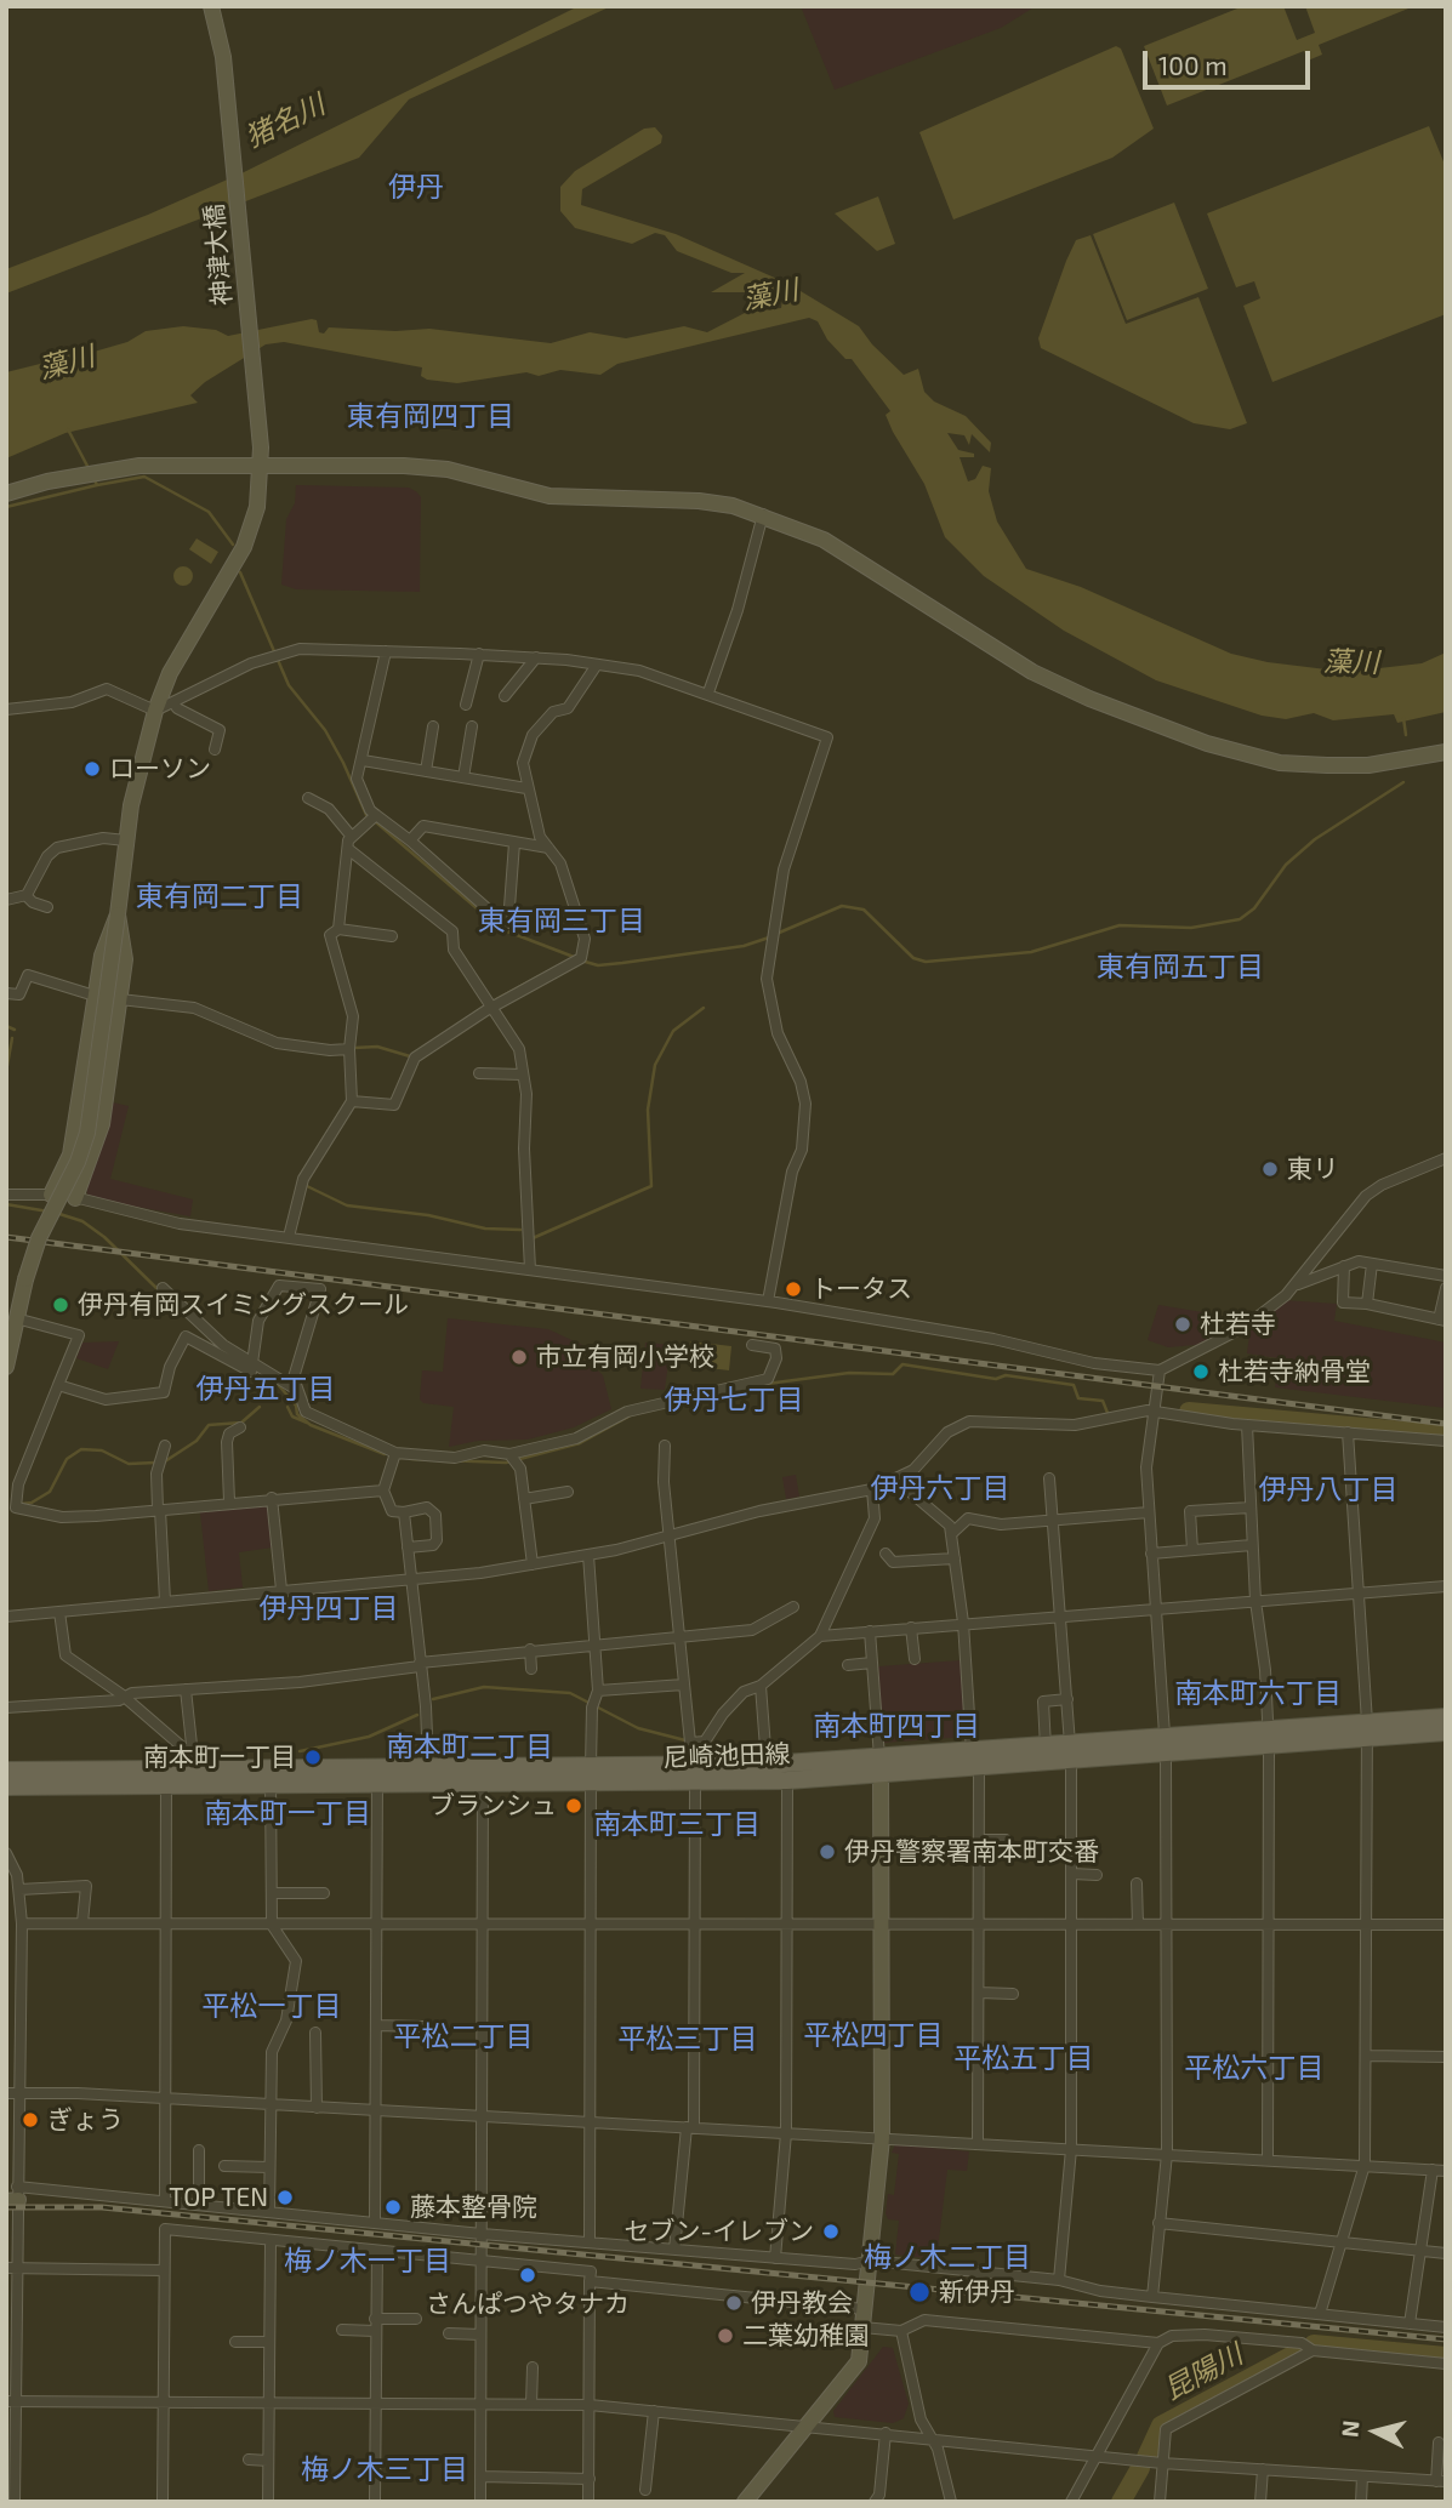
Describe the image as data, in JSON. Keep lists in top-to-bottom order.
{
  "streets": {
    "main road": ["尼崎池田線"],
    "street": ["神津大橋"]
  },
  "districts": [
    "伊丹",
    "東有岡四丁目",
    "東有岡二丁目",
    "東有岡三丁目",
    "東有岡五丁目",
    "伊丹五丁目",
    "伊丹七丁目",
    "伊丹六丁目",
    "伊丹八丁目",
    "伊丹四丁目",
    "南本町六丁目",
    "南本町四丁目",
    "南本町二丁目",
    "南本町一丁目",
    "南本町三丁目",
    "平松一丁目",
    "平松四丁目",
    "平松二丁目",
    "平松三丁目",
    "平松五丁目",
    "平松六丁目",
    "梅ノ木二丁目",
    "梅ノ木一丁目",
    "梅ノ木三丁目"
  ],
  "water": ["猪名川", "藻川", "昆陽川"],
  "places": [
    "ローソン",
    "東リ",
    "トータス",
    "伊丹有岡スイミングスクール",
    "杜若寺",
    "市立有岡小学校",
    "杜若寺納骨堂",
    "南本町一丁目",
    "ブランシュ",
    "伊丹警察署南本町交番",
    "ぎょう",
    "TOP TEN",
    "藤本整骨院",
    "セブン-イレブン",
    "さんぱつやタナカ",
    "新伊丹",
    "伊丹教会",
    "二葉幼稚園"
  ],
  "scale_bar": "100 m",
  "north": "left"
}
